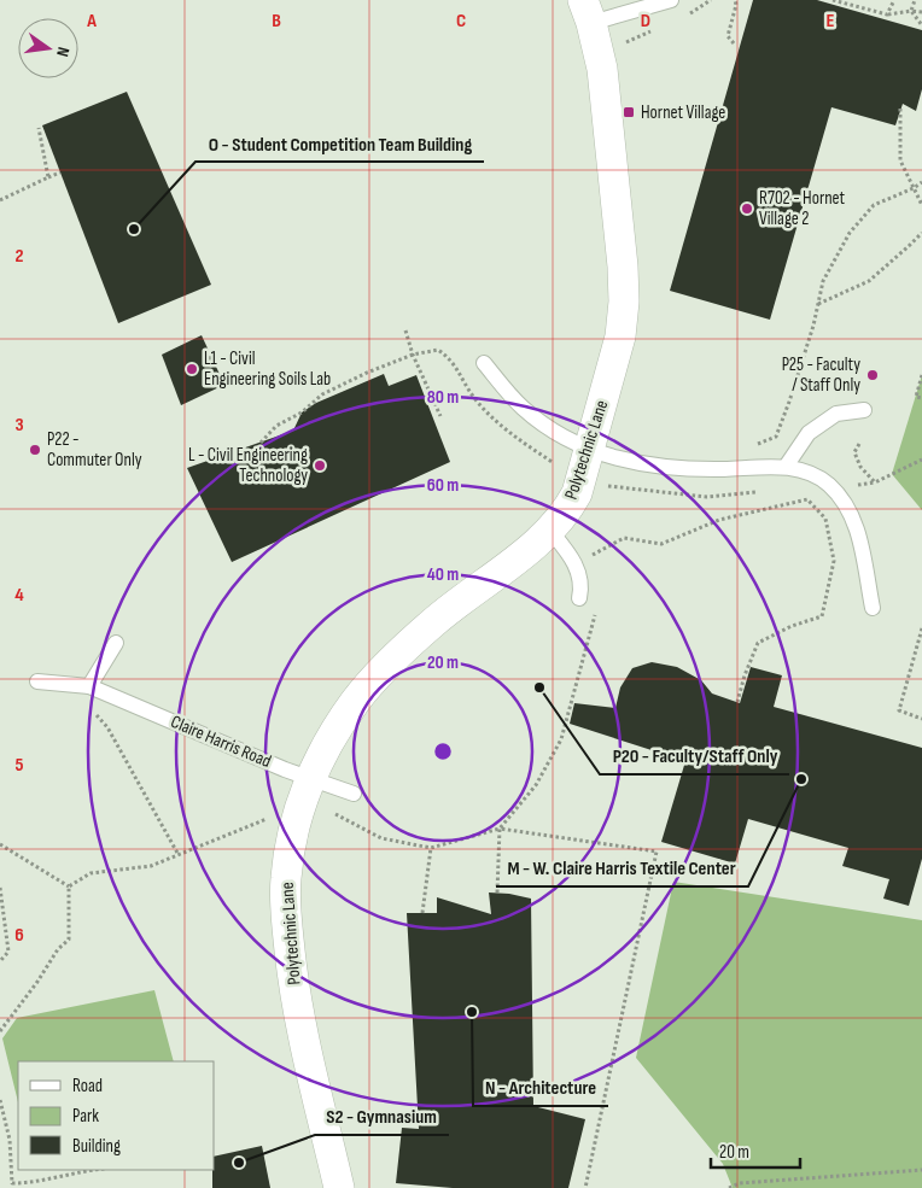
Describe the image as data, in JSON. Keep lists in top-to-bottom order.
{
  "streets": {
    "street": ["Polytechnic Lane"],
    "lane": ["Claire Harris Road"]
  },
  "crossings": [
    ["Polytechnic Lane", "Claire Harris Road"]
  ],
  "places": {
    "transit": ["Hornet Village"],
    "other": [
      "R702 - Hornet Village 2",
      "O - Student Competition Team Building",
      "L1 - Civil Engineering Soils Lab",
      "P25 - Faculty / Staff Only",
      "P22 - Commuter Only",
      "L - Civil Engineering Technology",
      "P20 - Faculty/Staff Only",
      "M - W. Claire Harris Textile Center",
      "N - Architecture",
      "S2 - Gymnasium"
    ]
  },
  "legend": ["Road", "Park", "Building"],
  "scale_bar": "20 m",
  "north": "right",
  "grid": {
    "columns": [
      "A",
      "B",
      "C",
      "D",
      "E"
    ],
    "rows": [
      "2",
      "3",
      "4",
      "5",
      "6"
    ]
  },
  "rings": [
    "80 m",
    "60 m",
    "40 m",
    "20 m"
  ]
}
